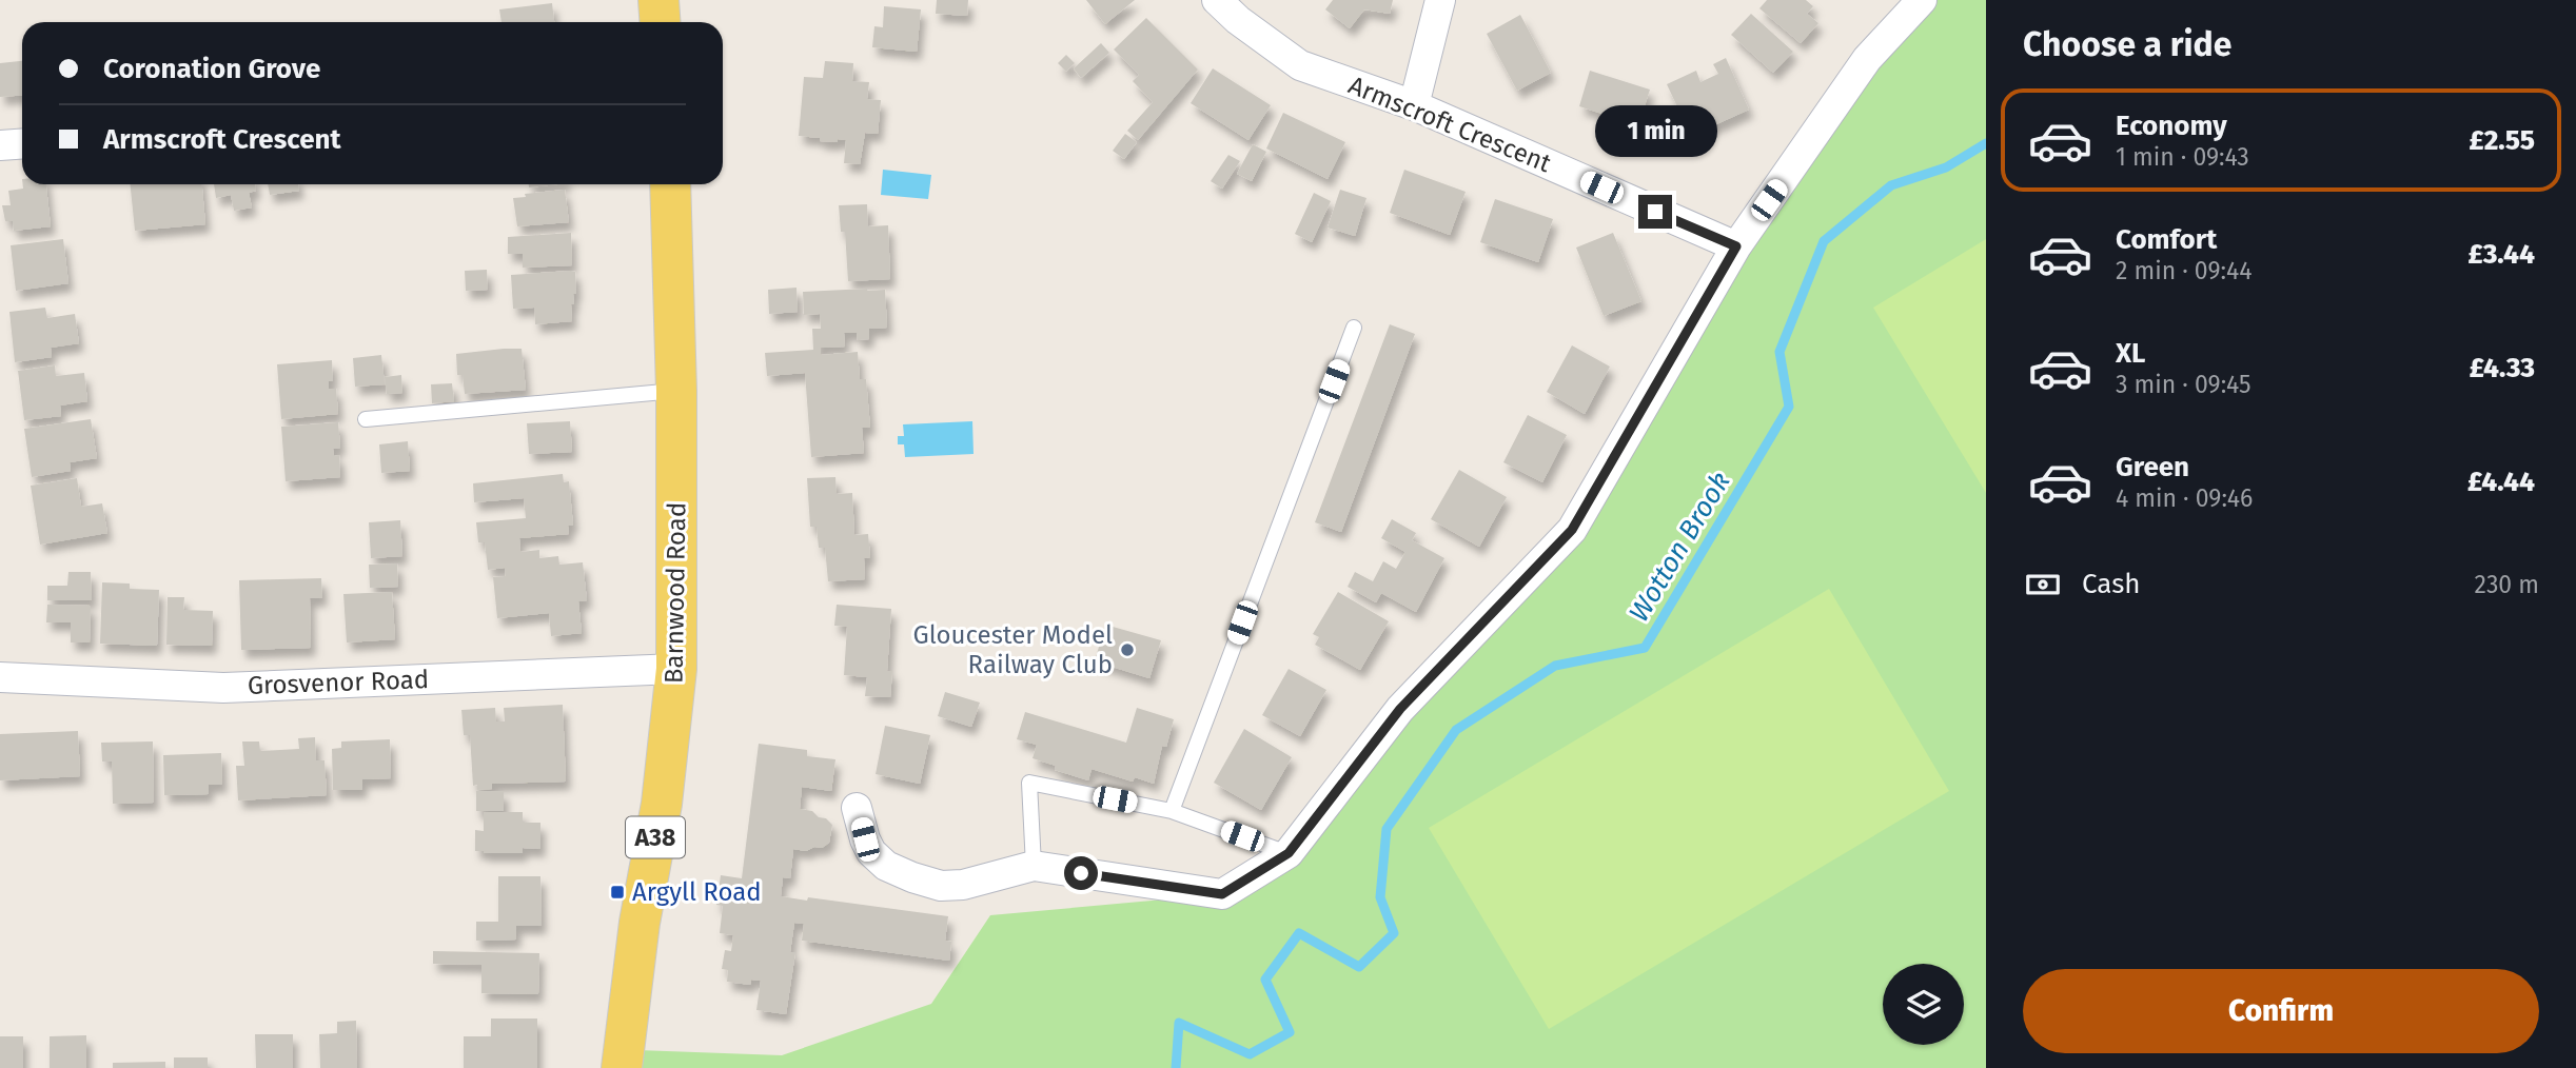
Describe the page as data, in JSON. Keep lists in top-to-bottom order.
{
  "streets": {
    "main road": ["Barnwood Road", "A38"],
    "street": ["Armscroft Crescent", "Grosvenor Road"]
  },
  "crossings": [
    ["Barnwood Road", "Grosvenor Road"]
  ],
  "water": ["Wotton Brook"],
  "places": {
    "other": ["Gloucester Model Railway Club"],
    "transit": ["Argyll Road"]
  },
  "page": {
    "heading": "Choose a ride",
    "banner": ["Coronation Grove", "Armscroft Crescent"],
    "list": [
      {
        "name": "Economy",
        "note": "1 min · 09:43",
        "value": "£2.55"
      },
      {
        "name": "Comfort",
        "note": "2 min · 09:44",
        "value": "£3.44"
      },
      {
        "name": "XL",
        "note": "3 min · 09:45",
        "value": "£4.33"
      },
      {
        "name": "Green",
        "note": "4 min · 09:46",
        "value": "£4.44"
      }
    ],
    "bubble": "1 min",
    "pay": ["Cash", "230 m"],
    "buttons": "Confirm"
  }
}
